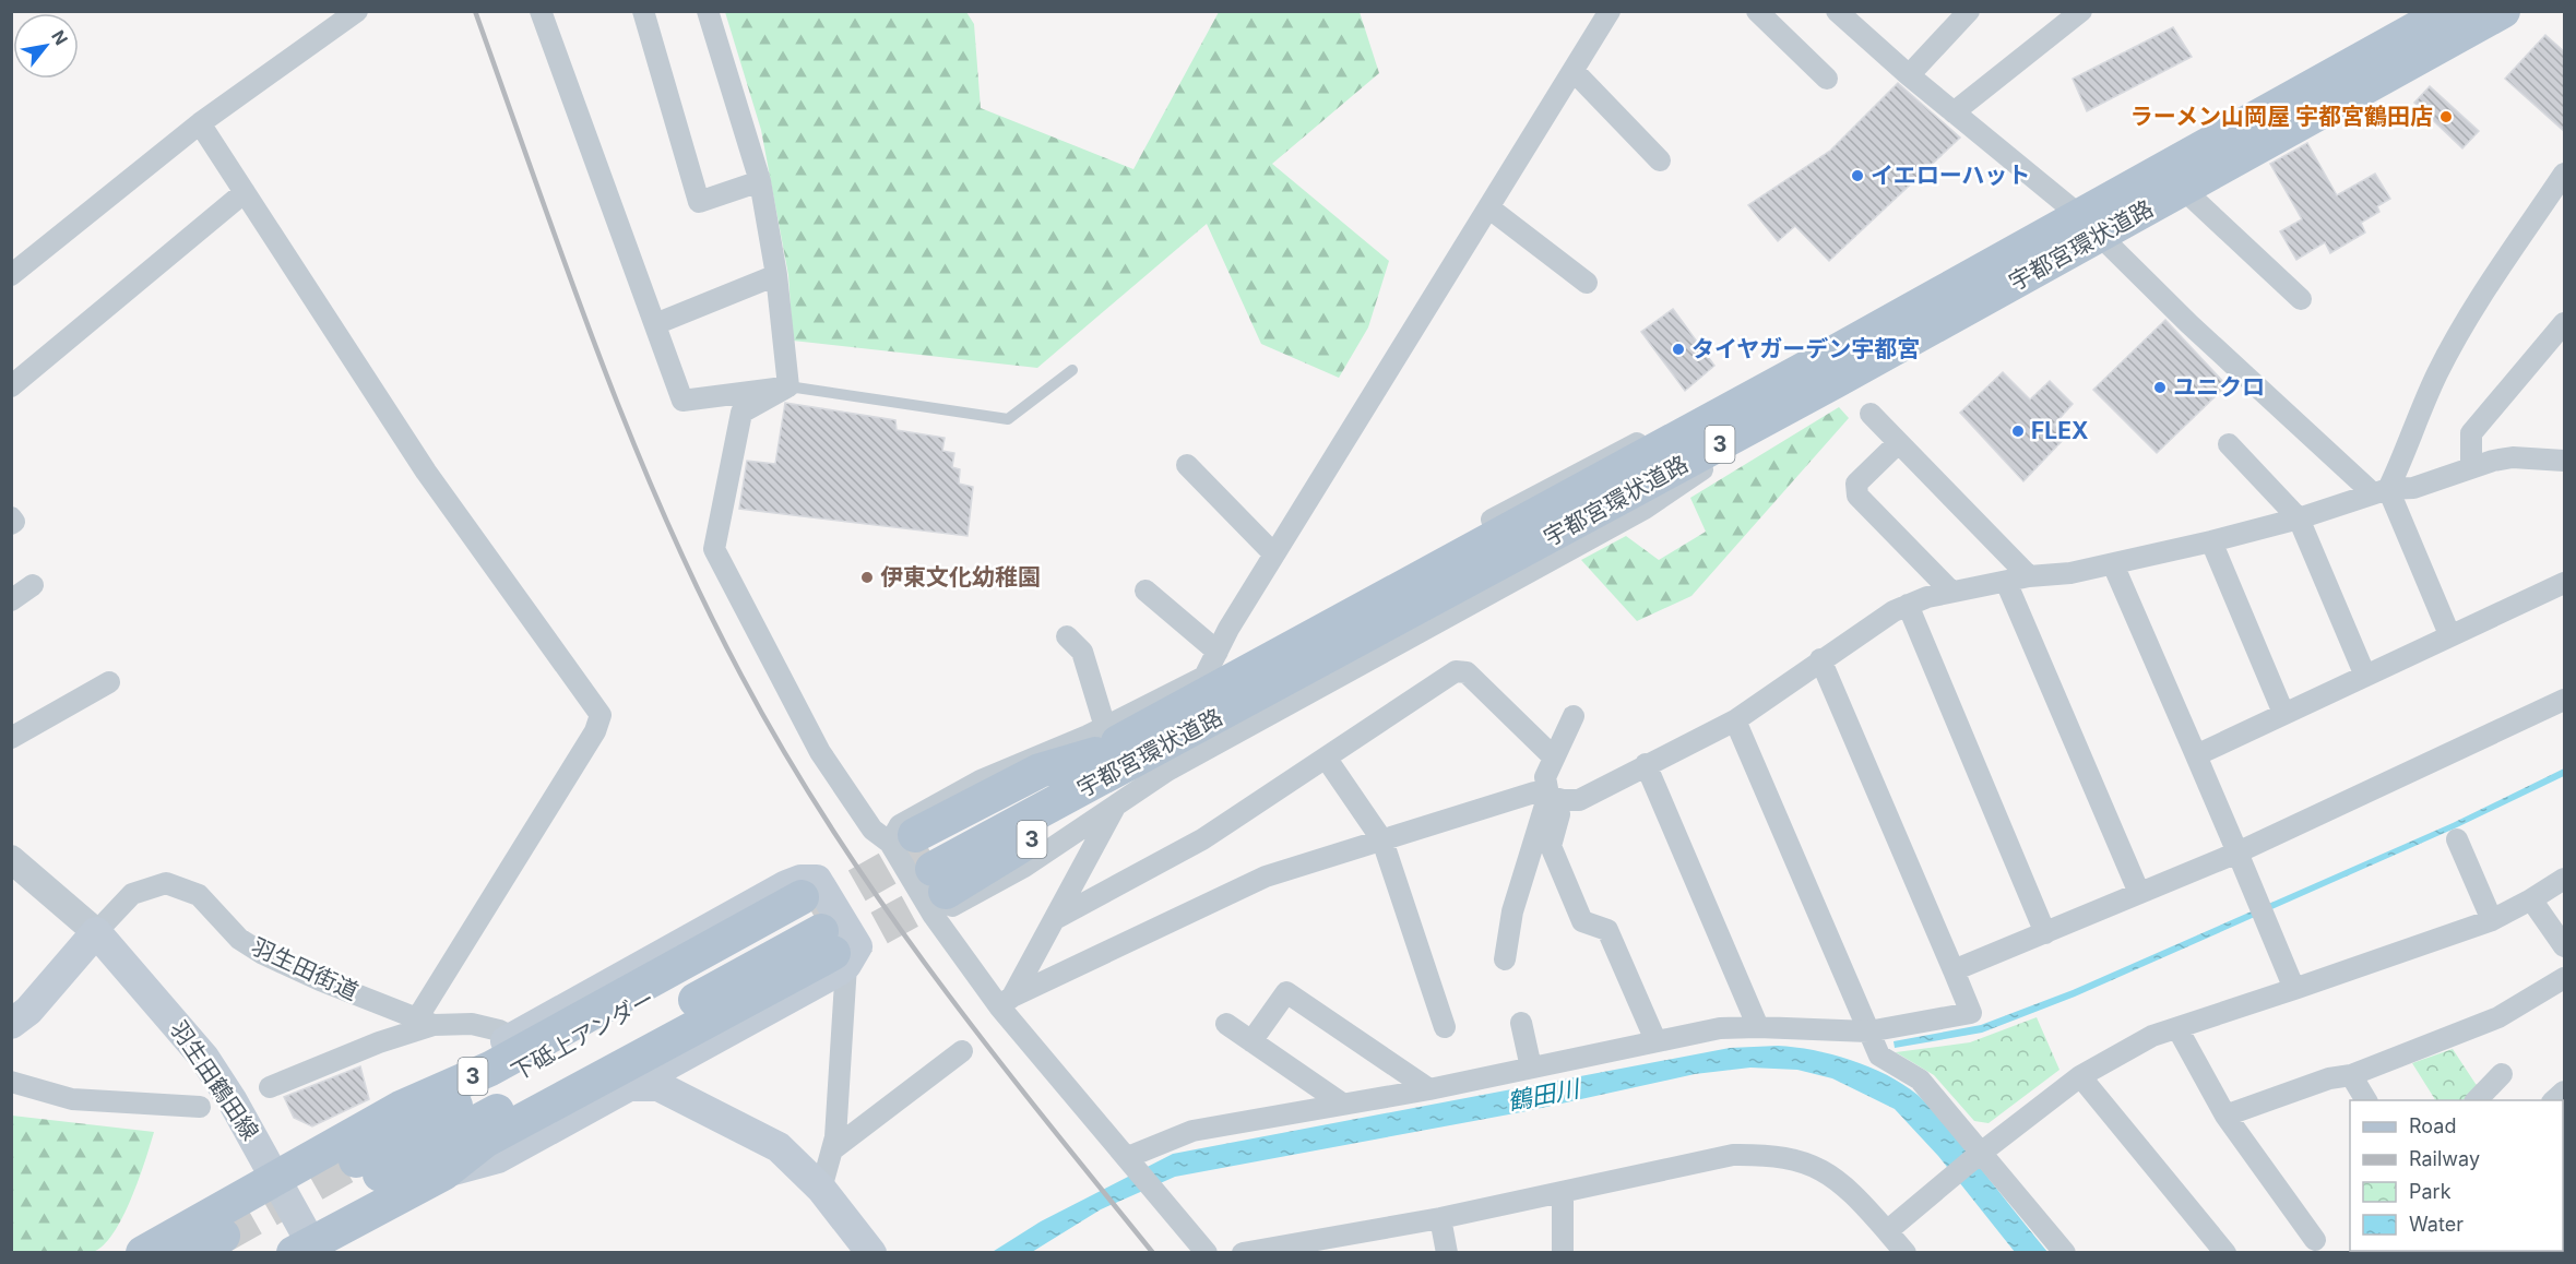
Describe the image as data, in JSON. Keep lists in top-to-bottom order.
{
  "streets": {
    "main road": [
      "宇都宮環状道路",
      "3",
      "羽生田街道",
      "下砥上アンダー",
      "羽生田鶴田線"
    ]
  },
  "crossings": [
    ["宇都宮環状道路", "3"],
    ["3", "下砥上アンダー"],
    ["3", "羽生田鶴田線"],
    ["羽生田街道", "羽生田鶴田線"]
  ],
  "water": ["鶴田川"],
  "places": [
    "ラーメン山岡屋 宇都宮鶴田店",
    "イエローハット",
    "タイヤガーデン宇都宮",
    "ユニクロ",
    "FLEX",
    "伊東文化幼稚園"
  ],
  "legend": [
    "Road",
    "Railway",
    "Park",
    "Water"
  ],
  "north": "top right"
}
